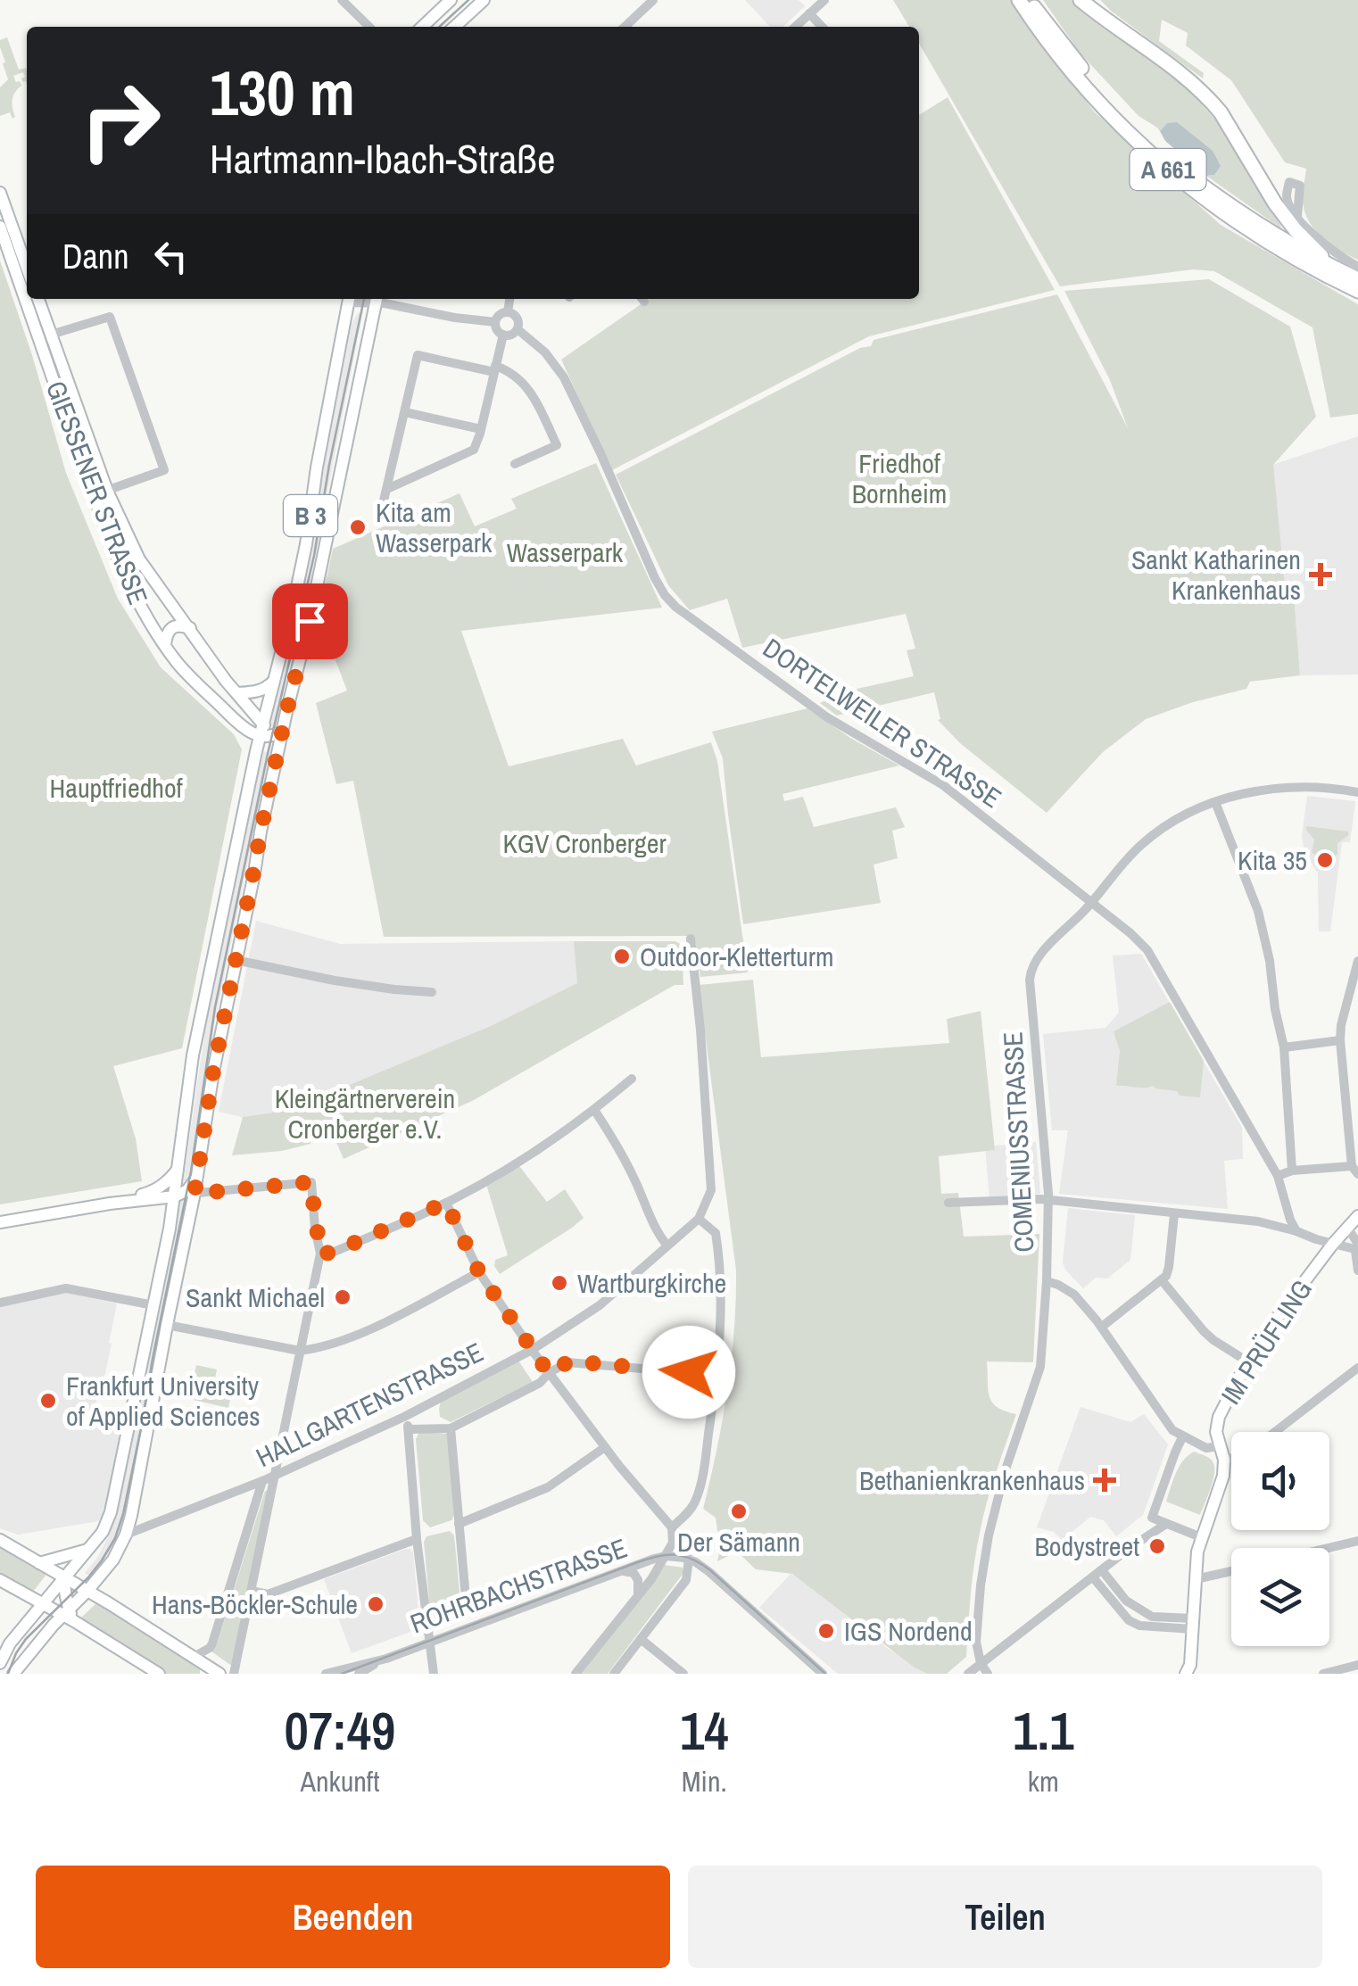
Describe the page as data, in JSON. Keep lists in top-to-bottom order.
{
  "streets": {
    "highway": ["A 661"],
    "main road": ["GIESSENER STRASSE", "B 3", "IM PRÜFLING"],
    "street": [
      "DORTELWEILER STRASSE",
      "COMENIUSSTRASSE",
      "HALLGARTENSTRASSE",
      "ROHRBACHSTRASSE"
    ]
  },
  "crossings": [
    ["GIESSENER STRASSE", "B 3"],
    ["B 3", "HALLGARTENSTRASSE"],
    ["DORTELWEILER STRASSE", "COMENIUSSTRASSE"]
  ],
  "parks": [
    "Friedhof Bornheim",
    "Wasserpark",
    "Hauptfriedhof",
    "KGV Cronberger",
    "Kleingärtnerverein Cronberger e.V."
  ],
  "places": {
    "other": [
      "Kita am Wasserpark",
      "Kita 35",
      "Outdoor-Kletterturm",
      "Wartburgkirche",
      "Sankt Michael",
      "Frankfurt University of Applied Sciences",
      "Der Sämann",
      "Bodystreet",
      "Hans-Böckler-Schule",
      "IGS Nordend"
    ],
    "health": ["Sankt Katharinen Krankenhaus", "Bethanienkrankenhaus"]
  },
  "page": {
    "turn": ["130 m", "Hartmann-Ibach-Straße"],
    "then": "Dann",
    "eta": [
      "07:49",
      "Ankunft",
      "14",
      "Min.",
      "1.1",
      "km"
    ],
    "buttons": ["Beenden", "Teilen"]
  }
}
